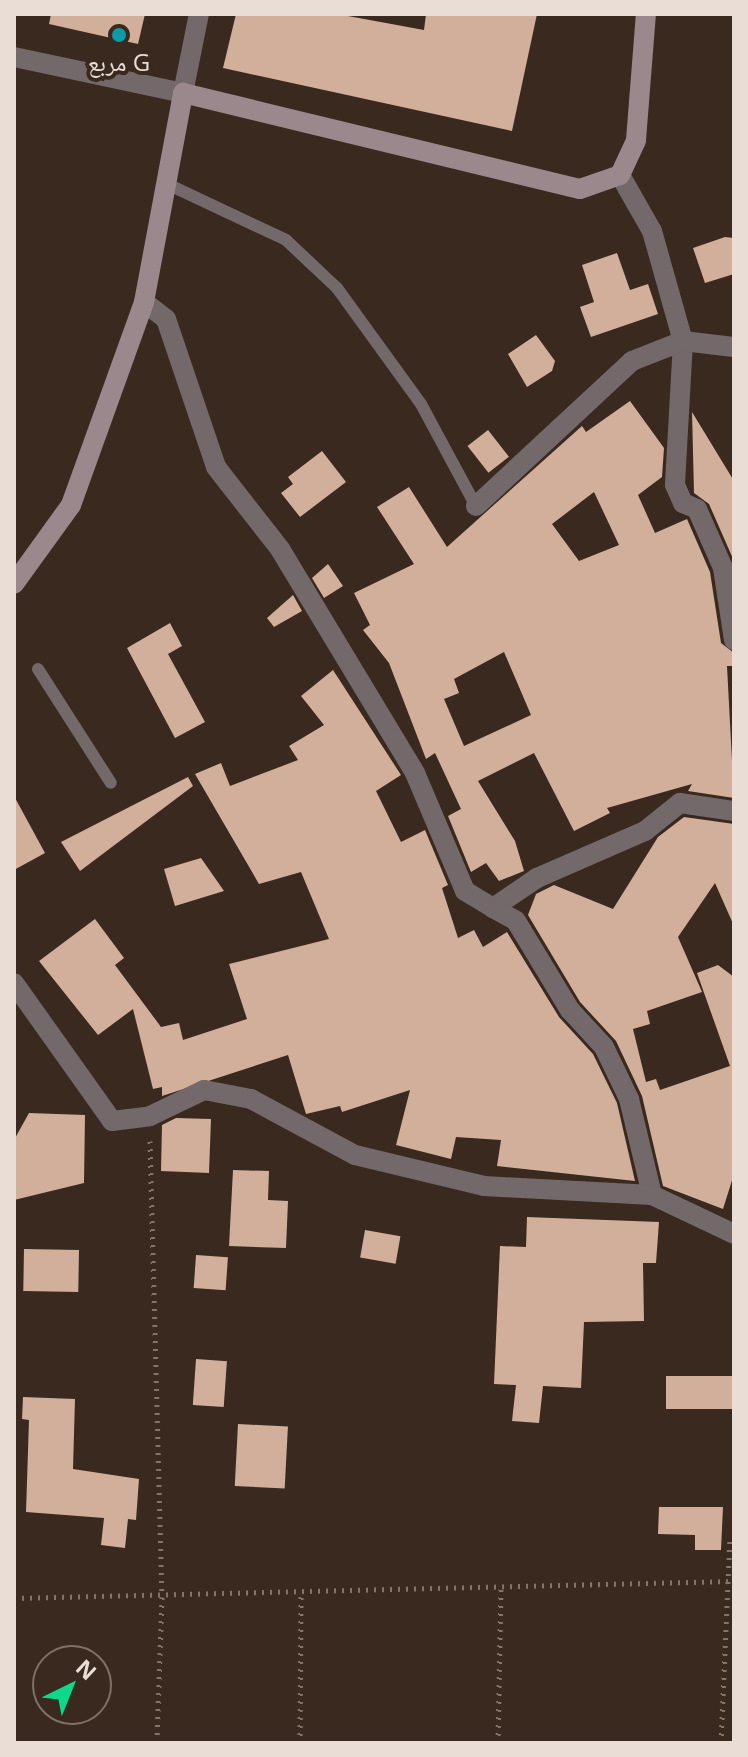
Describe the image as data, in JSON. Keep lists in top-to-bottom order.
{
  "places": ["مربع G"],
  "north": "top right"
}
